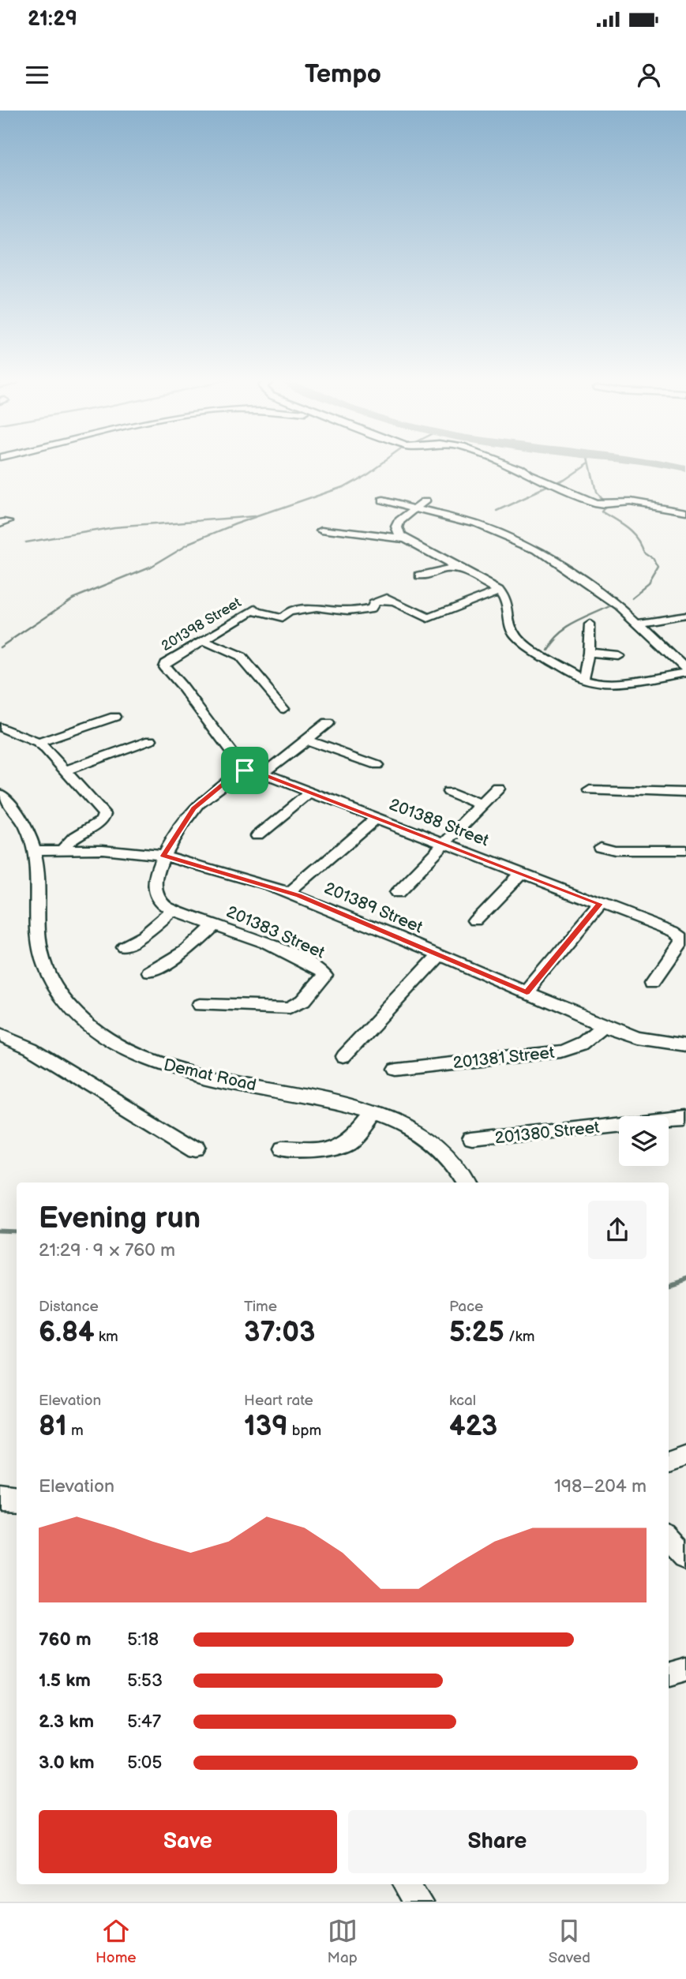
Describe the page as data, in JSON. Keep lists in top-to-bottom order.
{
  "streets": {
    "street": [
      "201398 Street",
      "201388 Street",
      "201389 Street",
      "201383 Street",
      "201381 Street",
      "Demat Road",
      "201380 Street"
    ]
  },
  "crossings": [
    ["201398 Street", "201388 Street"],
    ["201389 Street", "201383 Street"],
    ["201389 Street", "201381 Street"],
    ["201389 Street", "Demat Road"]
  ],
  "page": {
    "status": "21:29",
    "header": "Tempo",
    "heading": ["Evening run", "21:29 · 9 × 760 m"],
    "stats": [
      ["Distance", "6.84 km"],
      ["Time", "37:03"],
      ["Pace", "5:25 /km"],
      ["Elevation", "81 m"],
      ["Heart rate", "139 bpm"],
      ["kcal", "423"]
    ],
    "chart": ["Elevation", "198–204 m"],
    "list": [
      {
        "name": "760 m",
        "note": "5:18"
      },
      {
        "name": "1.5 km",
        "note": "5:53"
      },
      {
        "name": "2.3 km",
        "note": "5:47"
      },
      {
        "name": "3.0 km",
        "note": "5:05"
      }
    ],
    "buttons": ["Save", "Share"],
    "tabs": ["Home", "Map", "Saved"]
  }
}
